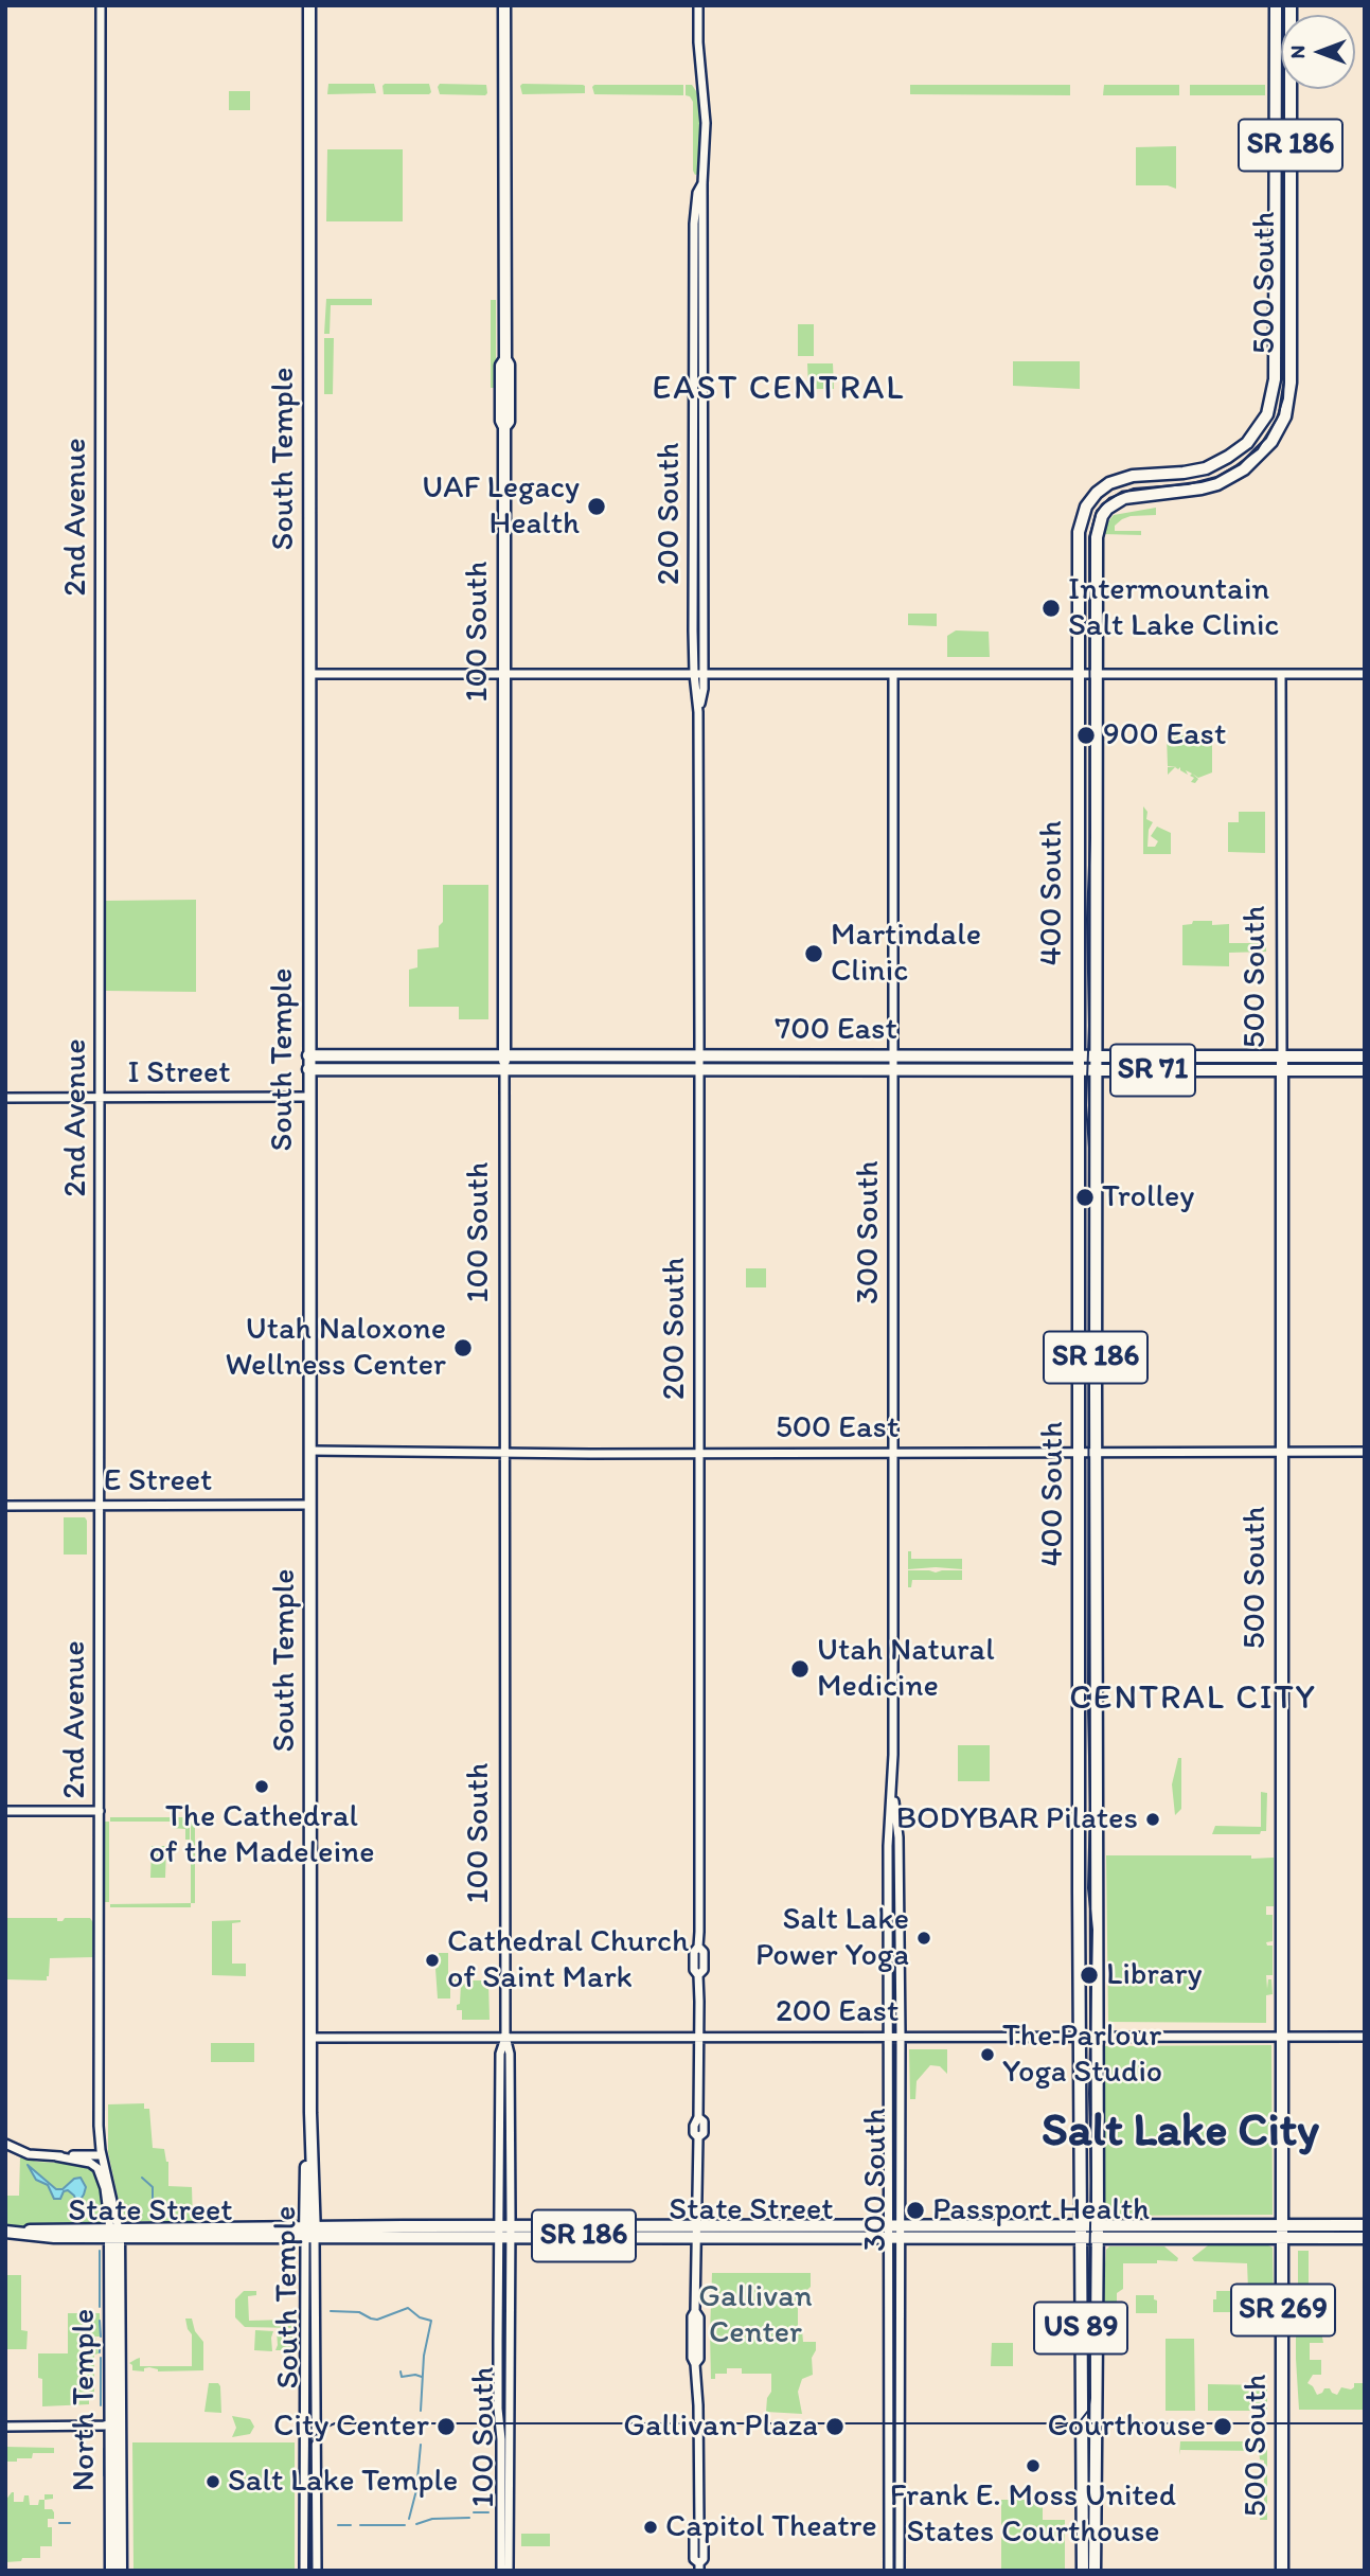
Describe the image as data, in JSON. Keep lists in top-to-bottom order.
{
  "streets": {
    "main road": [
      "SR 186",
      "500 South",
      "South Temple",
      "100 South",
      "400 South",
      "700 East",
      "SR 71",
      "State Street",
      "SR 269",
      "US 89",
      "North Temple"
    ],
    "street": [
      "200 South",
      "2nd Avenue",
      "I Street",
      "300 South",
      "500 East",
      "E Street",
      "200 East"
    ]
  },
  "crossings": [
    ["500 South", "400 South"],
    ["500 South", "700 East"],
    ["500 South", "500 East"],
    ["500 South", "200 East"],
    ["500 South", "State Street"],
    ["South Temple", "700 East"],
    ["South Temple", "I Street"],
    ["South Temple", "500 East"],
    ["South Temple", "E Street"],
    ["South Temple", "200 East"],
    ["South Temple", "State Street"],
    ["200 South", "700 East"],
    ["200 South", "500 East"],
    ["200 South", "200 East"],
    ["200 South", "State Street"],
    ["2nd Avenue", "I Street"],
    ["2nd Avenue", "E Street"],
    ["2nd Avenue", "State Street"],
    ["2nd Avenue", "North Temple"],
    ["100 South", "700 East"],
    ["100 South", "500 East"],
    ["100 South", "200 East"],
    ["100 South", "State Street"],
    ["400 South", "700 East"],
    ["400 South", "500 East"],
    ["400 South", "200 East"],
    ["400 South", "State Street"],
    ["700 East", "300 South"],
    ["300 South", "500 East"],
    ["300 South", "200 East"],
    ["300 South", "State Street"],
    ["State Street", "North Temple"]
  ],
  "districts": ["EAST CENTRAL", "CENTRAL CITY", "Salt Lake City"],
  "parks": ["Gallivan Center"],
  "places": [
    "UAF Legacy Health",
    "Intermountain Salt Lake Clinic",
    "900 East",
    "Martindale Clinic",
    "Trolley",
    "Utah Naloxone Wellness Center",
    "Utah Natural Medicine",
    "The Cathedral of the Madeleine",
    "BODYBAR Pilates",
    "Salt Lake Power Yoga",
    "Cathedral Church of Saint Mark",
    "Library",
    "The Parlour Yoga Studio",
    "Passport Health",
    "City Center",
    "Gallivan Plaza",
    "Courthouse",
    "Frank E. Moss United States Courthouse",
    "Salt Lake Temple",
    "Capitol Theatre"
  ],
  "north": "left"
}
